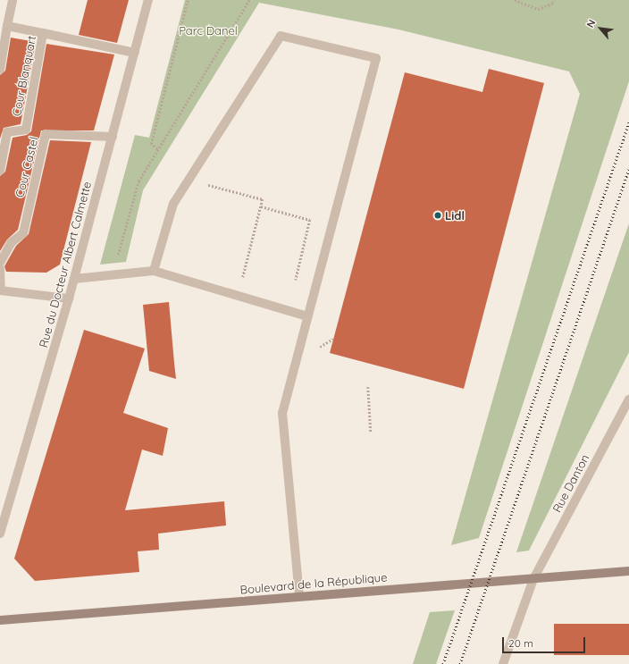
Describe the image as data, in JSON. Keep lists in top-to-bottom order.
{
  "streets": {
    "street": [
      "Cour Blanquart",
      "Cour Castel",
      "Rue du Docteur Albert Calmette",
      "Rue Danton",
      "Boulevard de la République"
    ]
  },
  "crossings": [
    ["Cour Blanquart", "Cour Castel"],
    ["Cour Blanquart", "Rue du Docteur Albert Calmette"],
    ["Cour Castel", "Rue du Docteur Albert Calmette"],
    ["Rue Danton", "Boulevard de la République"]
  ],
  "parks": ["Parc Danel"],
  "places": ["Lidl"],
  "scale_bar": "20 m",
  "north": "top left"
}
